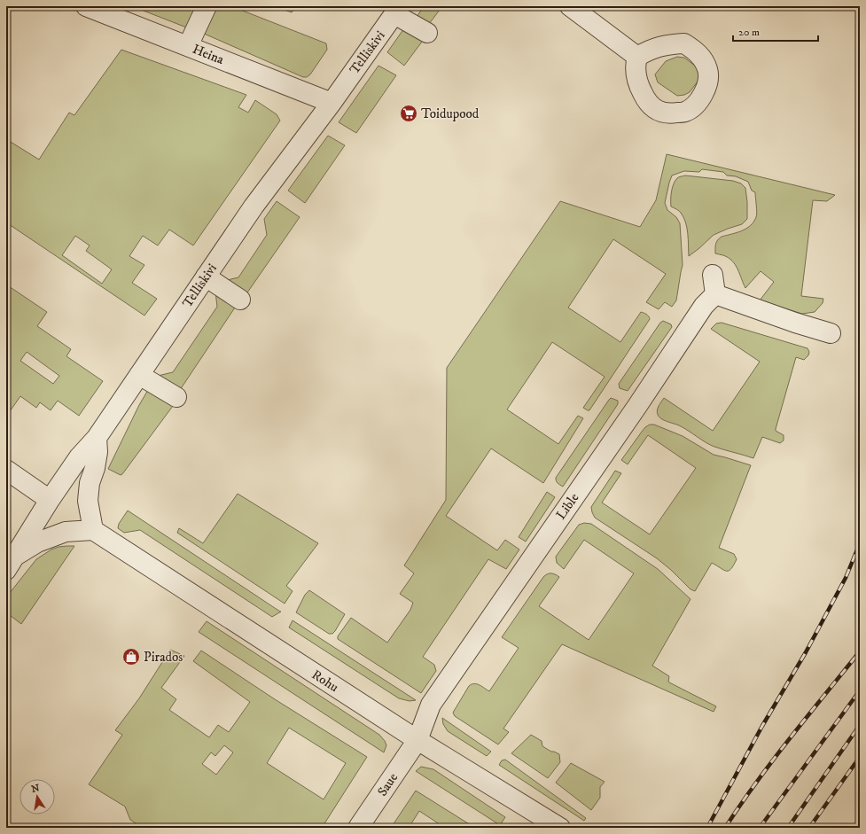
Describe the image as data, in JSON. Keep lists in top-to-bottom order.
{
  "streets": {
    "street": [
      "Telliskivi",
      "Heina",
      "Lible",
      "Rohu",
      "Saue"
    ]
  },
  "crossings": [
    ["Telliskivi", "Heina"],
    ["Lible", "Rohu"],
    ["Lible", "Saue"],
    ["Rohu", "Saue"]
  ],
  "places": {
    "supermarket": ["Toidupood"],
    "shop": ["Pirados"]
  },
  "scale_bar": "20 m",
  "north": "top"
}
